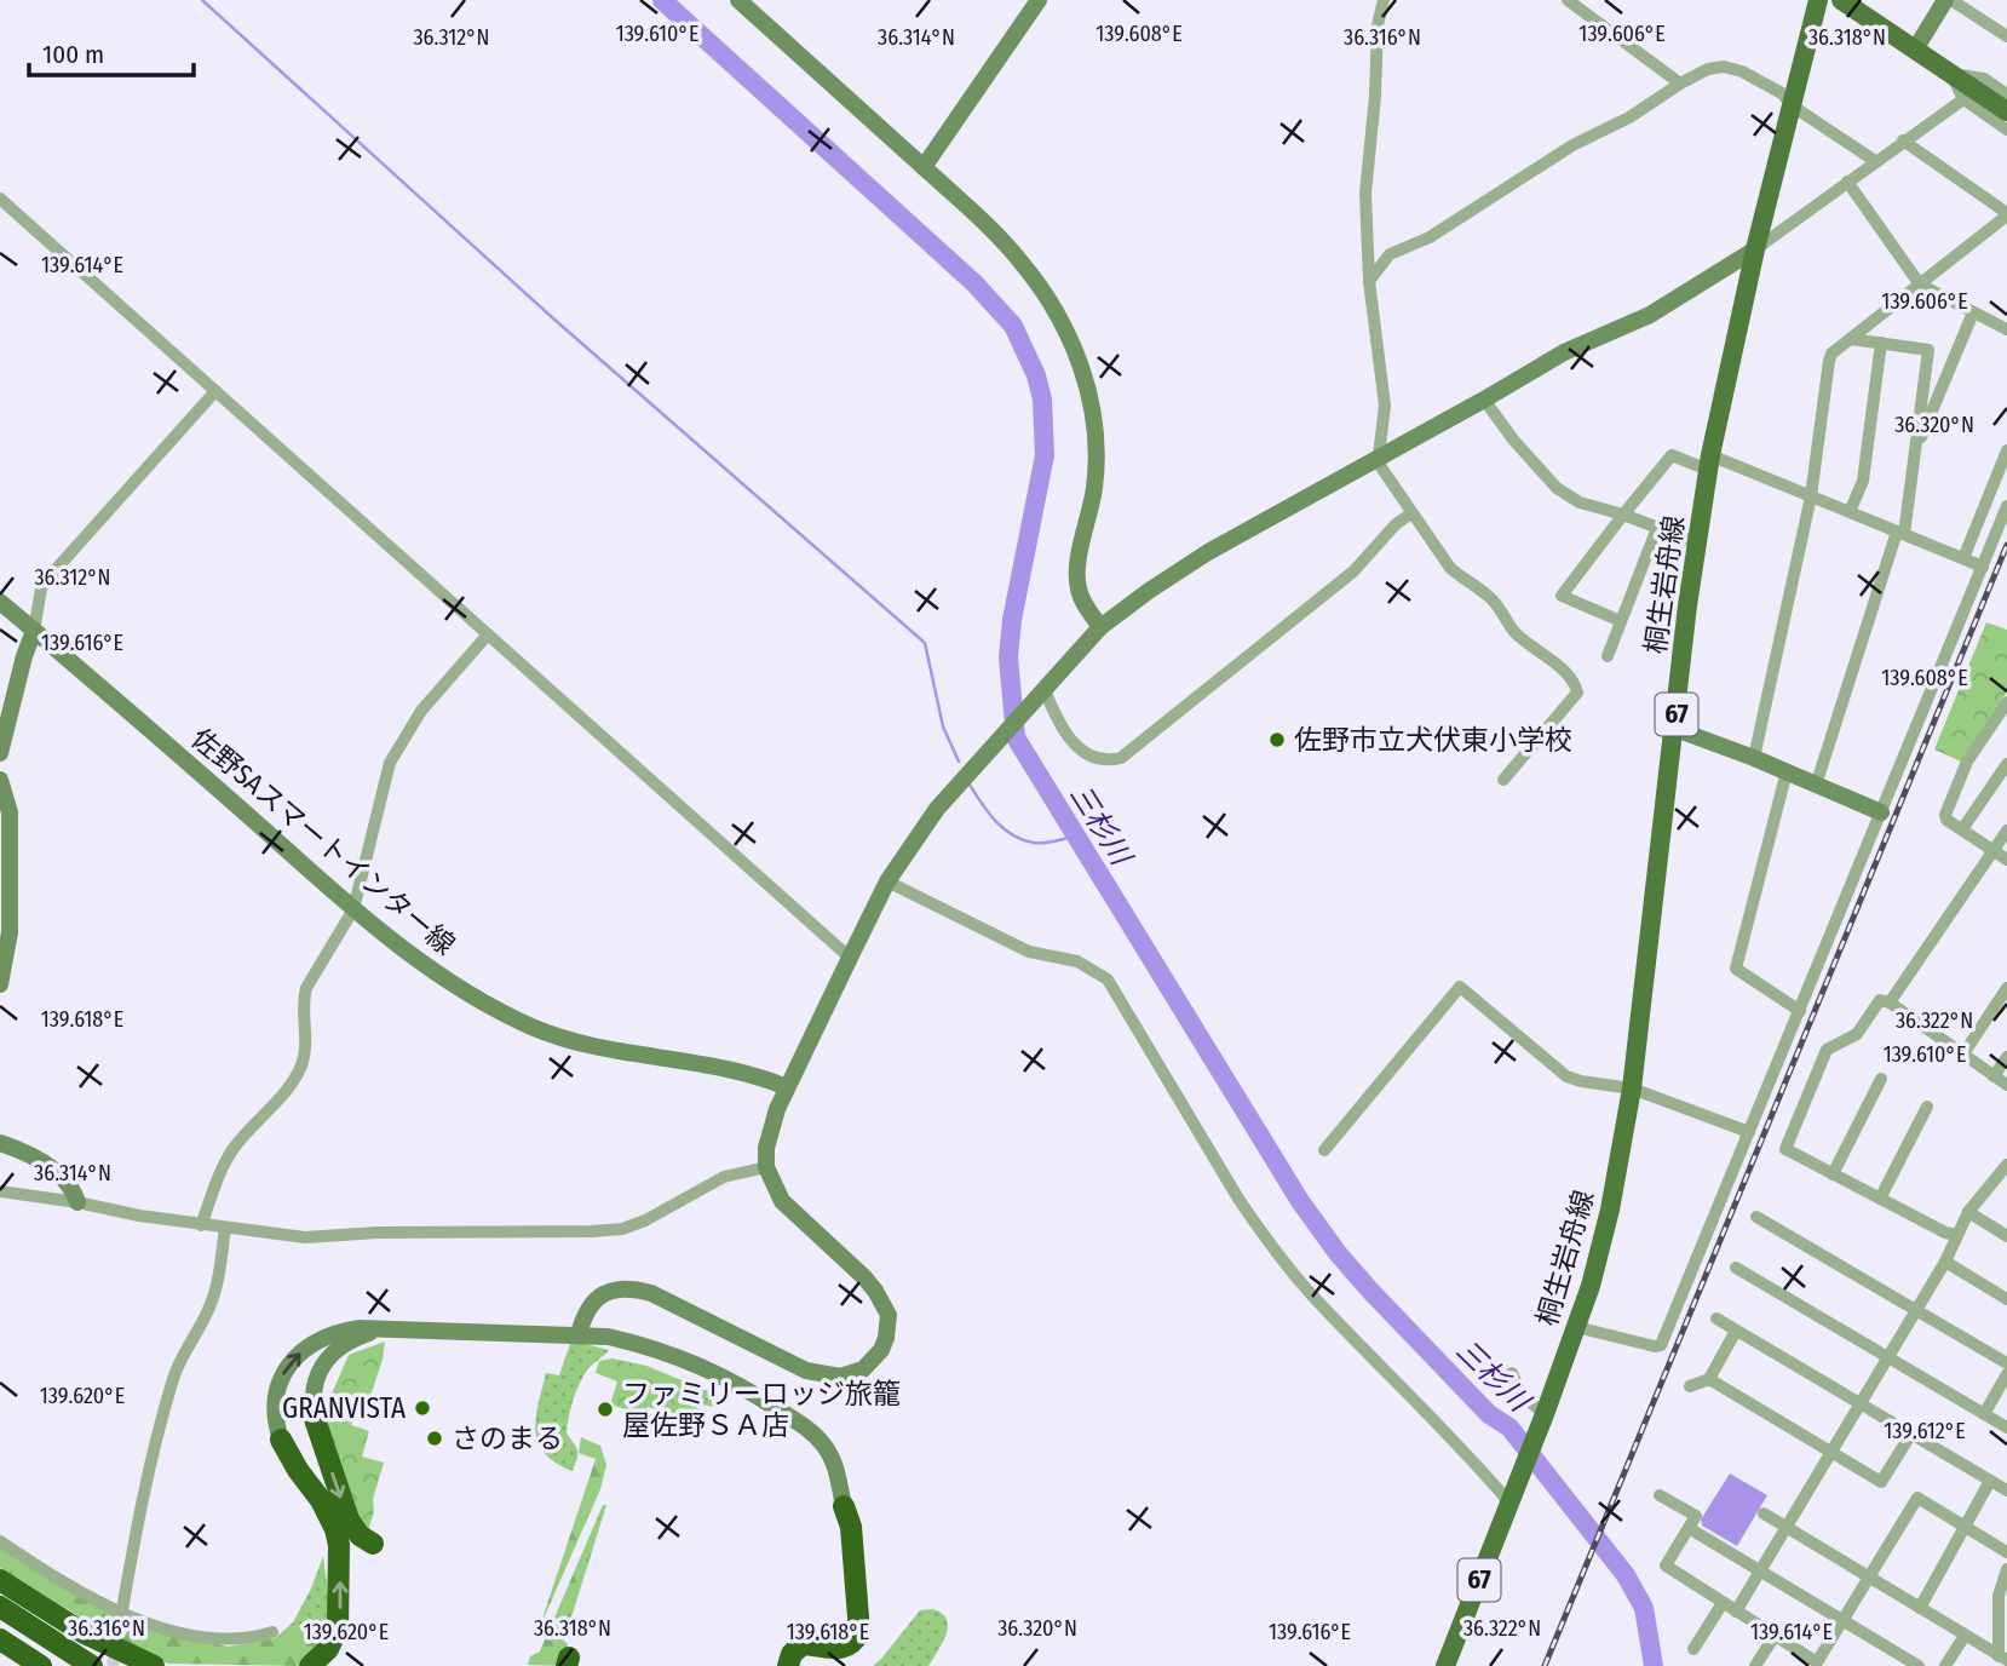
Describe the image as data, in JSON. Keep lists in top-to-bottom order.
{
  "streets": {
    "main road": ["桐生岩舟線", "67"],
    "street": ["佐野SAスマートインター線"]
  },
  "crossings": [
    ["桐生岩舟線", "67"]
  ],
  "water": ["三杉川"],
  "places": [
    "佐野市立犬伏東小学校",
    "GRANVISTA",
    "ファミリーロッジ旅籠 屋佐野ＳＡ店",
    "さのまる"
  ],
  "scale_bar": "100 m",
  "coordinates": [
    "139.610°E",
    "139.608°E",
    "139.606°E",
    "36.312°N",
    "36.314°N",
    "36.316°N",
    "36.318°N",
    "139.614°E",
    "36.320°N",
    "139.616°E",
    "139.618°E",
    "36.322°N",
    "139.620°E",
    "139.612°E"
  ]
}
